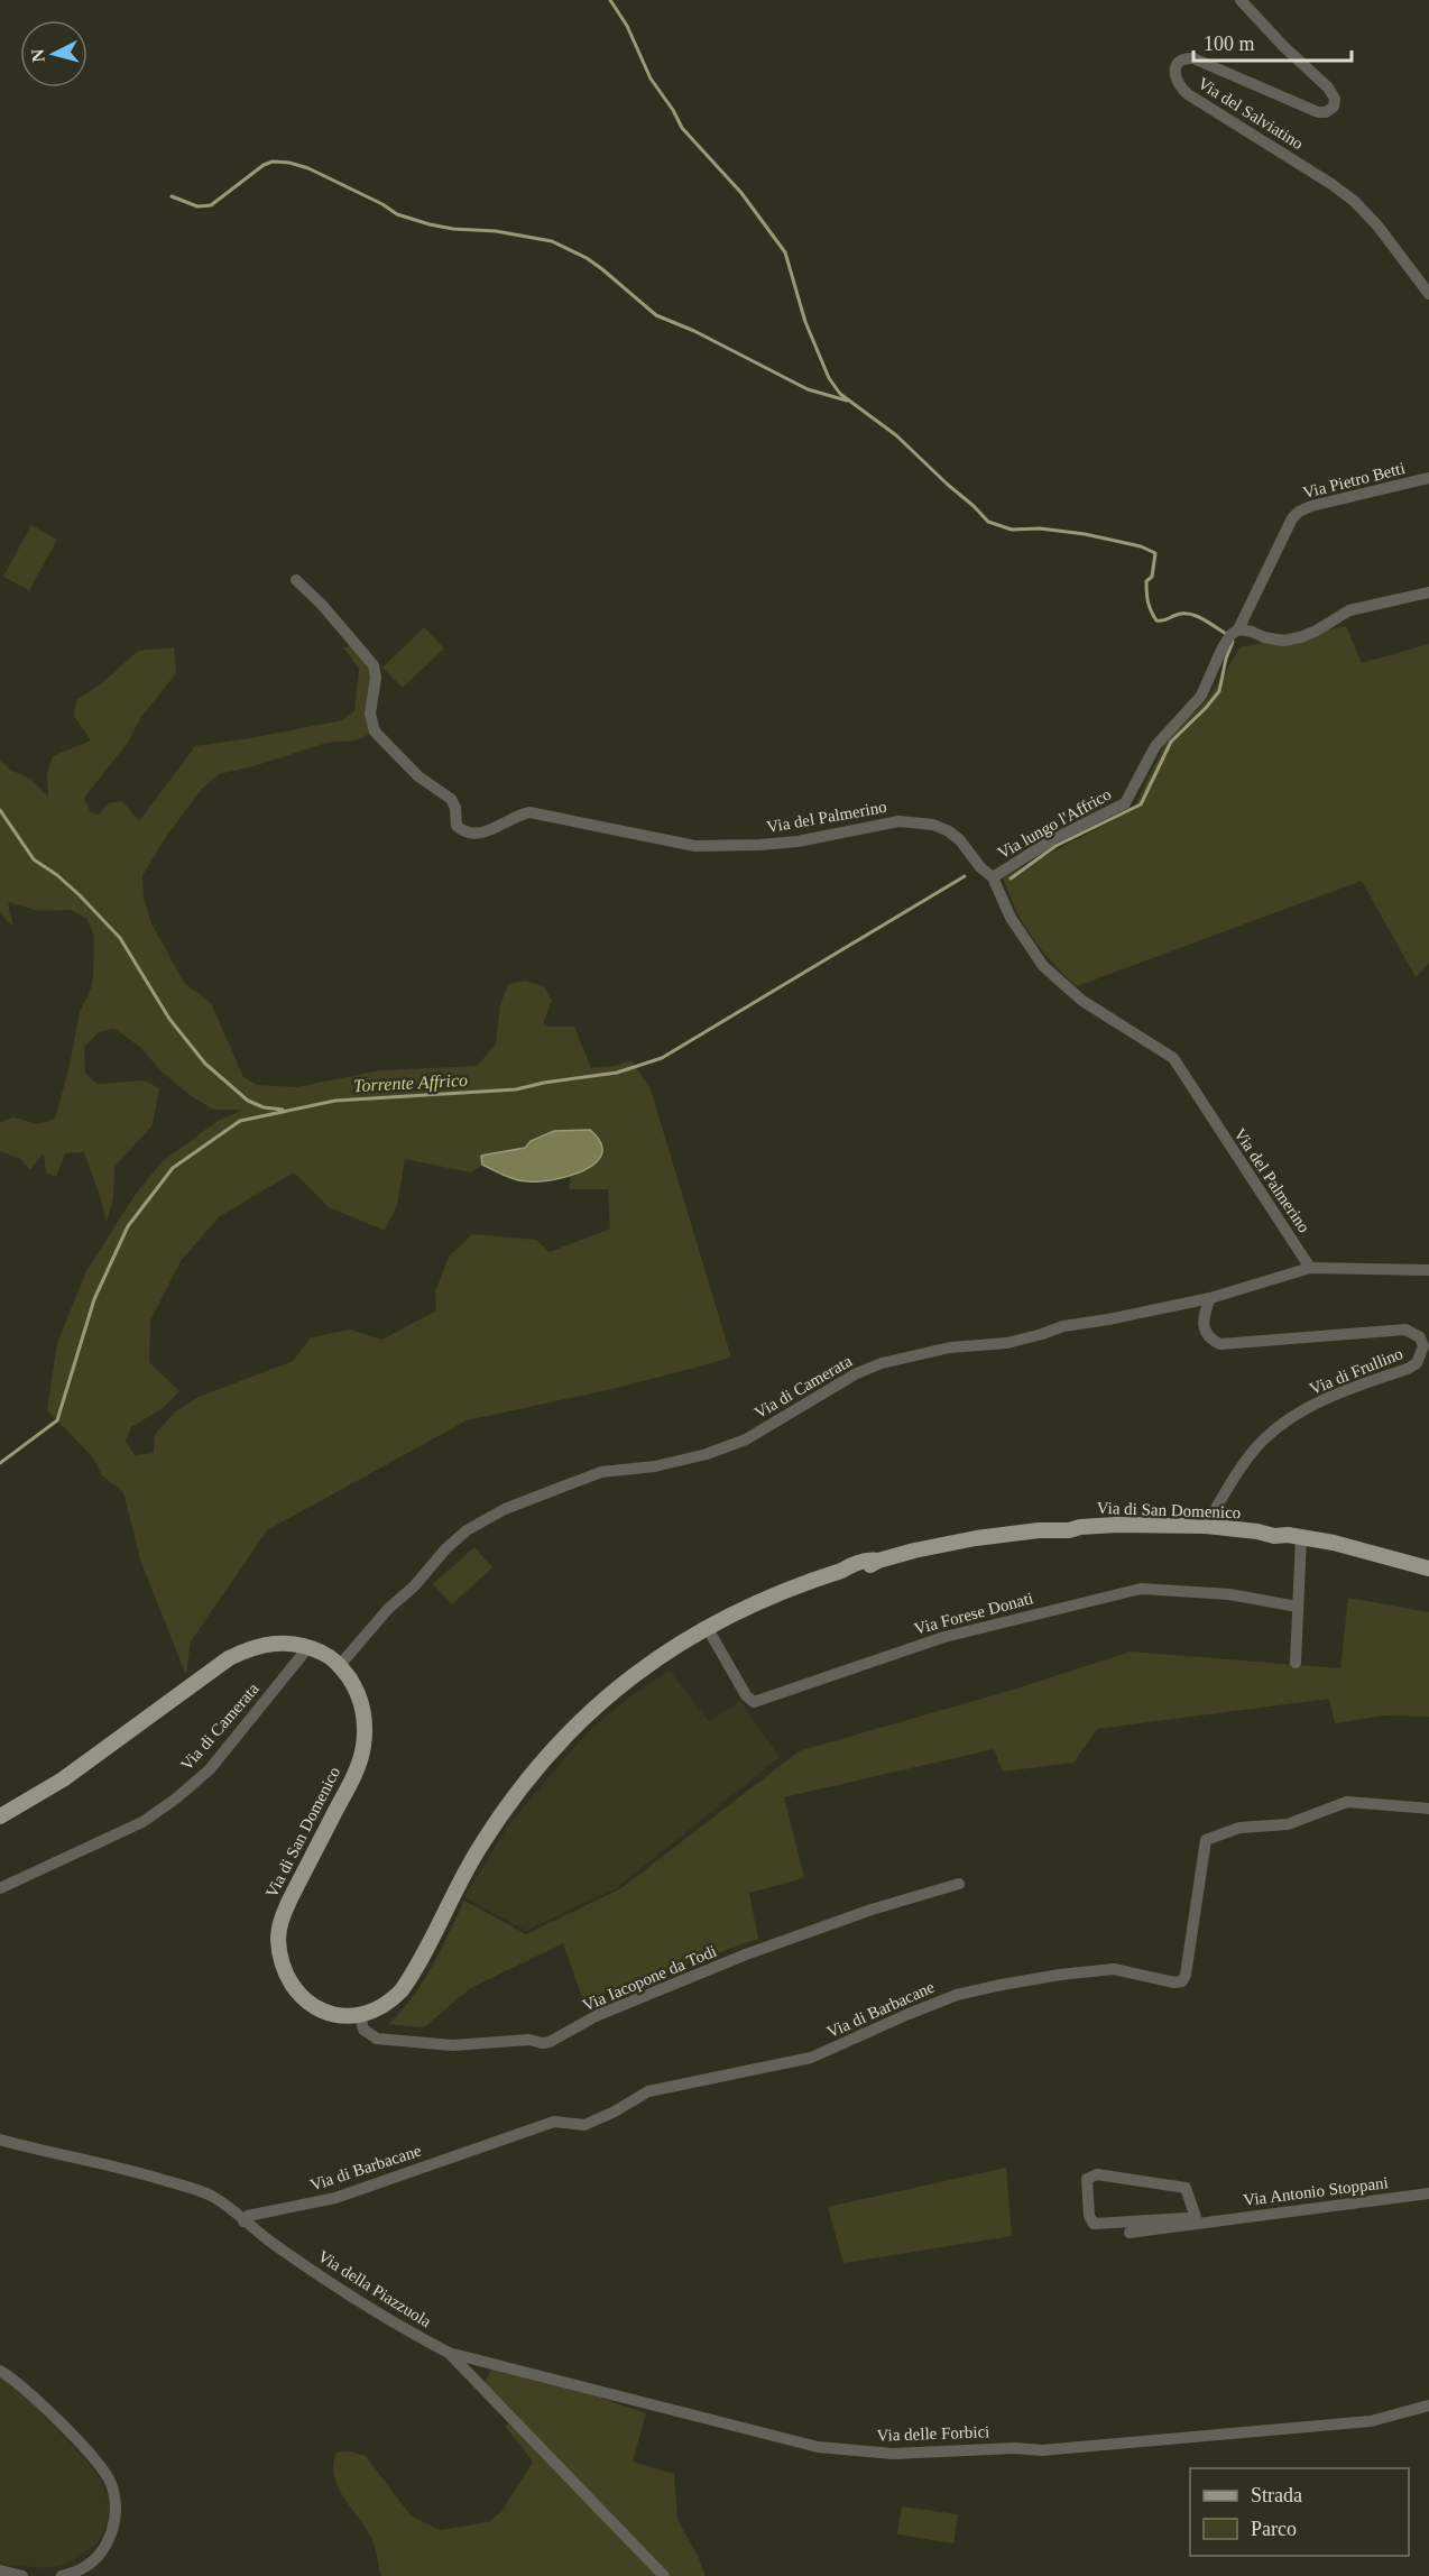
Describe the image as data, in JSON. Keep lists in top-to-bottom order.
{
  "streets": {
    "main road": ["Via di San Domenico"],
    "street": [
      "Via del Salviatino",
      "Via Pietro Betti",
      "Via del Palmerino",
      "Via lungo l'Affrico",
      "Via di Frullino",
      "Via di Camerata",
      "Via Forese Donati",
      "Via Iacopone da Todi",
      "Via di Barbacane",
      "Via Antonio Stoppani",
      "Via della Piazzuola",
      "Via delle Forbici"
    ]
  },
  "crossings": [
    ["Via Pietro Betti", "Via lungo l'Affrico"],
    ["Via del Palmerino", "Via lungo l'Affrico"],
    ["Via del Palmerino", "Via di Camerata"],
    ["Via di Frullino", "Via di Camerata"],
    ["Via di Frullino", "Via di San Domenico"],
    ["Via di Camerata", "Via di San Domenico"],
    ["Via di San Domenico", "Via Forese Donati"],
    ["Via di San Domenico", "Via Iacopone da Todi"],
    ["Via di Barbacane", "Via della Piazzuola"],
    ["Via della Piazzuola", "Via delle Forbici"]
  ],
  "water": ["Torrente Affrico"],
  "legend": ["Strada", "Parco"],
  "scale_bar": "100 m",
  "north": "left"
}
